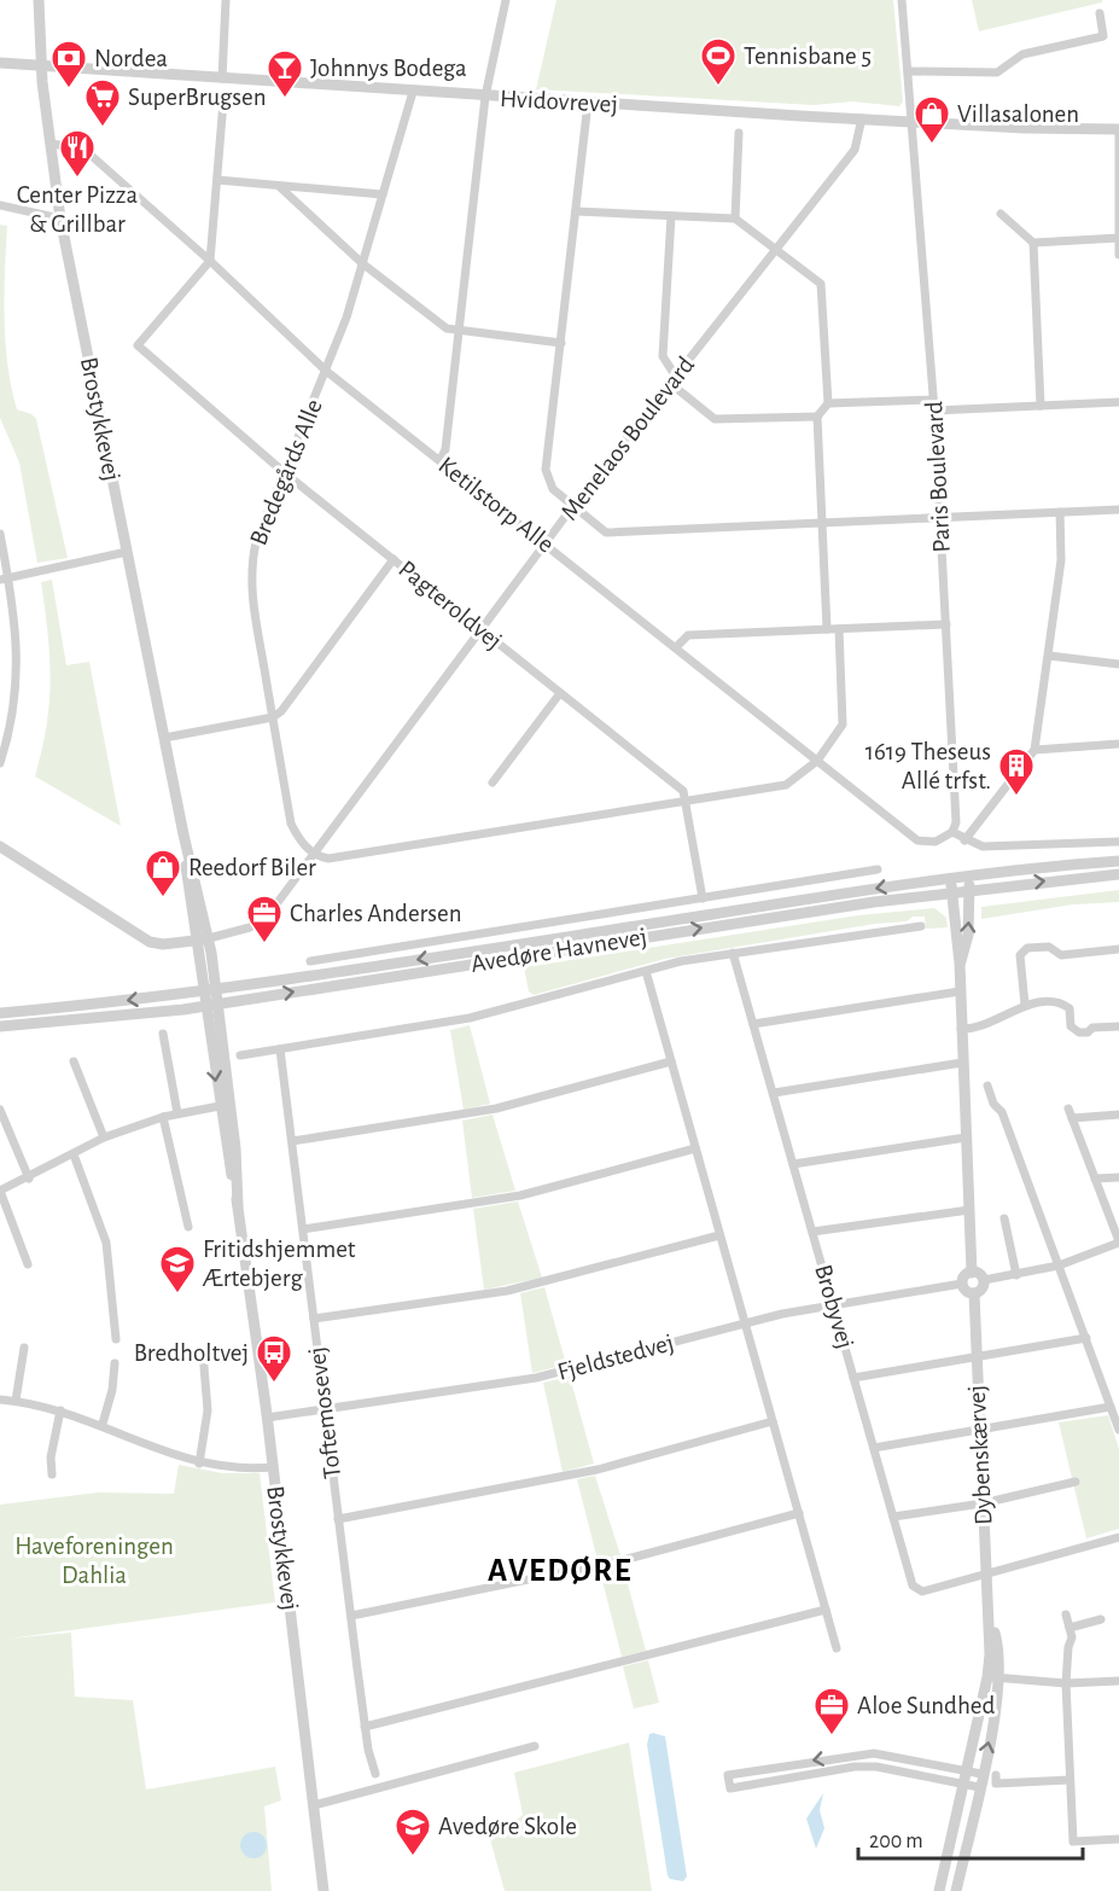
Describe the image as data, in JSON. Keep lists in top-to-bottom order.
{
  "streets": {
    "street": [
      "Hvidovrevej",
      "Brostykkevej",
      "Menelaos Boulevard",
      "Bredegårds Alle",
      "Paris Boulevard",
      "Ketilstorp Alle",
      "Pagteroldvej",
      "Avedøre Havnevej",
      "Brobyvej",
      "Fjeldstedvej",
      "Toftemosevej",
      "Dybenskærvej"
    ]
  },
  "crossings": [
    ["Hvidovrevej", "Brostykkevej"],
    ["Hvidovrevej", "Menelaos Boulevard"],
    ["Hvidovrevej", "Bredegårds Alle"],
    ["Hvidovrevej", "Paris Boulevard"],
    ["Brostykkevej", "Menelaos Boulevard"],
    ["Brostykkevej", "Ketilstorp Alle"],
    ["Brostykkevej", "Avedøre Havnevej"],
    ["Brostykkevej", "Fjeldstedvej"],
    ["Menelaos Boulevard", "Bredegårds Alle"],
    ["Menelaos Boulevard", "Ketilstorp Alle"],
    ["Menelaos Boulevard", "Pagteroldvej"],
    ["Bredegårds Alle", "Ketilstorp Alle"],
    ["Bredegårds Alle", "Pagteroldvej"],
    ["Paris Boulevard", "Ketilstorp Alle"],
    ["Ketilstorp Alle", "Pagteroldvej"],
    ["Brobyvej", "Fjeldstedvej"],
    ["Brobyvej", "Dybenskærvej"],
    ["Fjeldstedvej", "Toftemosevej"],
    ["Fjeldstedvej", "Dybenskærvej"]
  ],
  "districts": ["AVEDØRE"],
  "parks": ["Haveforeningen Dahlia"],
  "places": {
    "sports": ["Tennisbane 5"],
    "bank": ["Nordea"],
    "bar": ["Johnnys Bodega"],
    "supermarket": ["SuperBrugsen"],
    "shop": ["Villasalonen", "Reedorf Biler"],
    "restaurant": ["Center Pizza & Grillbar"],
    "building": ["1619 Theseus Allé trfst."],
    "office": ["Charles Andersen", "Aloe Sundhed"],
    "school or university": ["Fritidshjemmet Ærtebjerg", "Avedøre Skole"],
    "bus stop": ["Bredholtvej"]
  },
  "scale_bar": "200 m"
}
